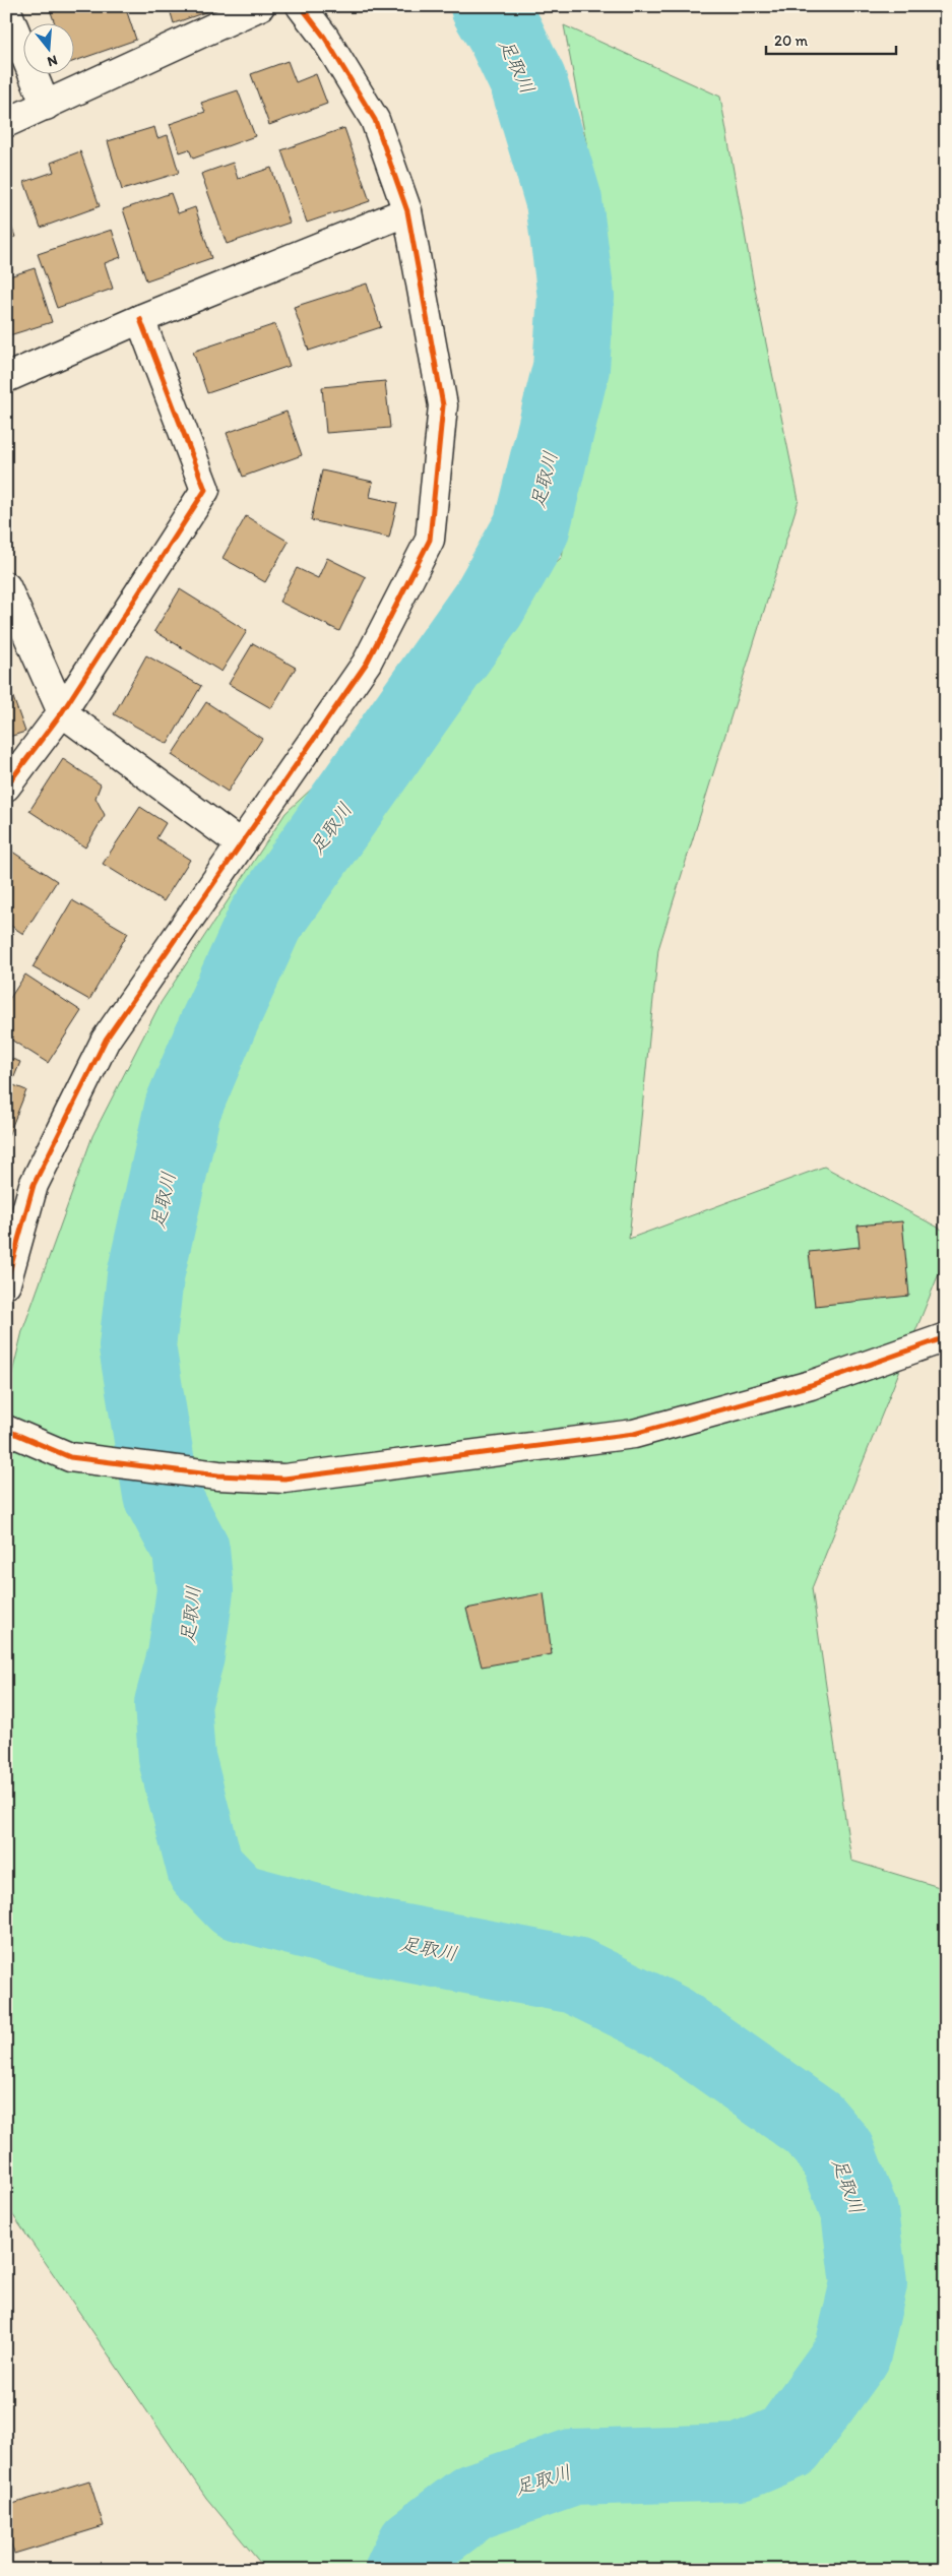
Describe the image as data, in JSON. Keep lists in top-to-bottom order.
{
  "water": ["足取川"],
  "scale_bar": "20 m",
  "north": "bottom"
}
